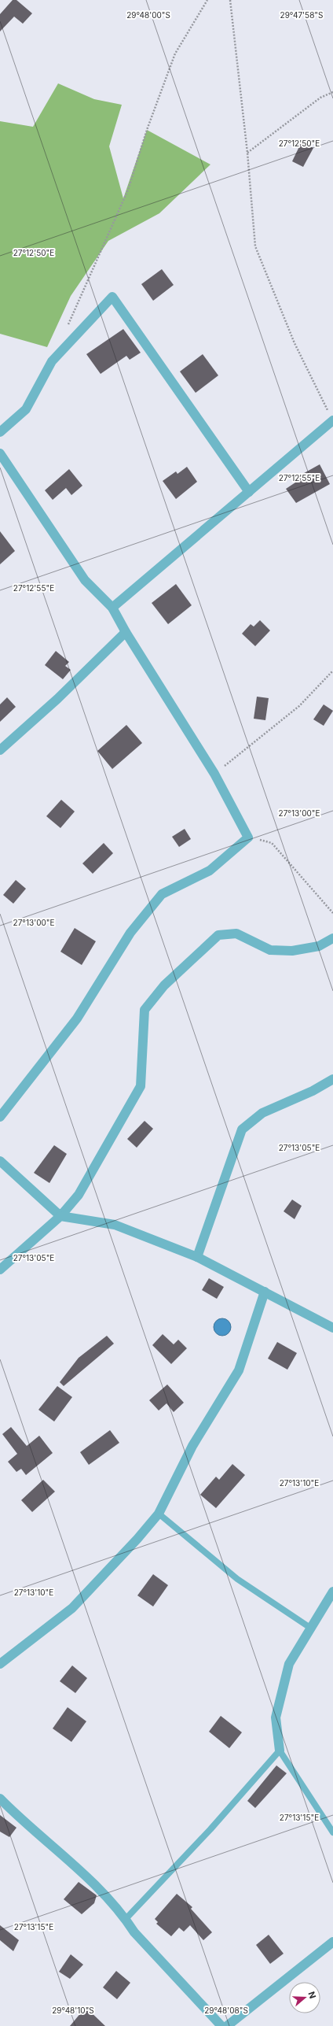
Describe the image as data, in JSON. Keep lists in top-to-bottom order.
{
  "north": "right",
  "coordinates": [
    "29°48'00\"S",
    "29°47'58\"S",
    "27°12'50\"E",
    "27°12'55\"E",
    "27°13'00\"E",
    "27°13'05\"E",
    "27°13'10\"E",
    "27°13'15\"E",
    "29°48'10\"S",
    "29°48'08\"S"
  ]
}
